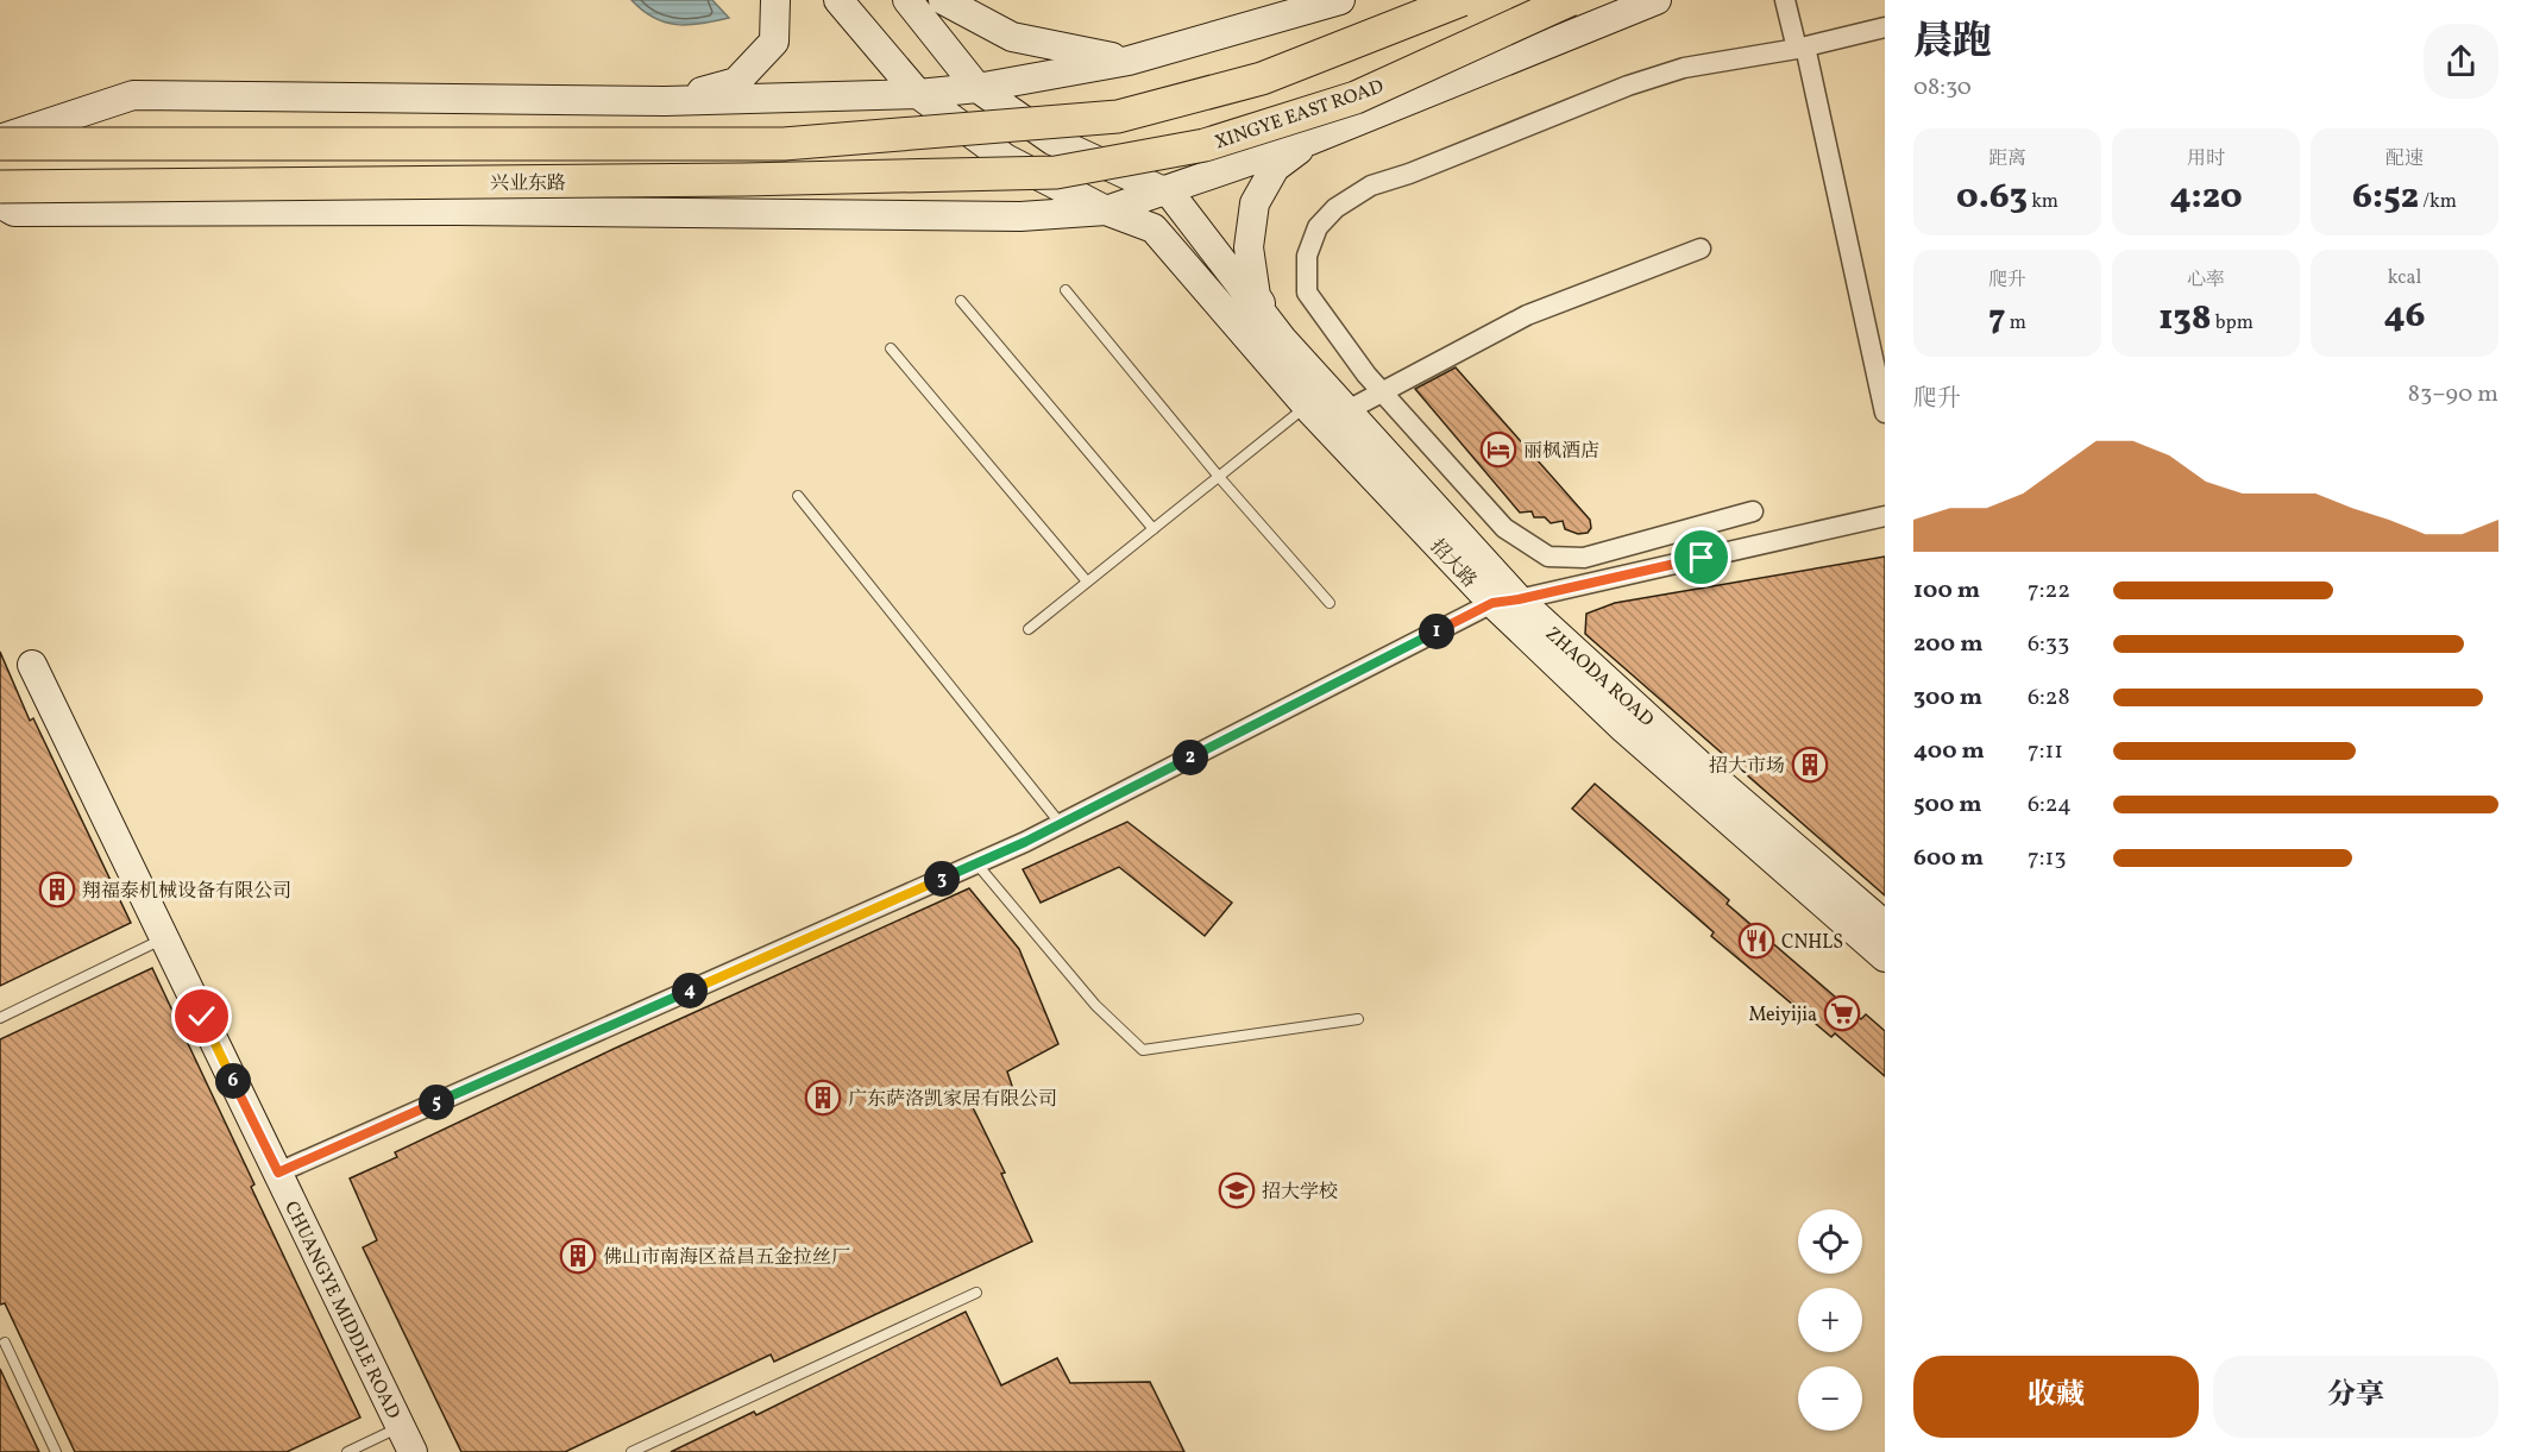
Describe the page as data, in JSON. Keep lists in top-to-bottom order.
{
  "streets": {
    "main road": [
      "XINGYE EAST ROAD",
      "招大路",
      "ZHAODA ROAD",
      "CHUANGYE MIDDLE ROAD"
    ]
  },
  "crossings": [
    ["招大路", "ZHAODA ROAD"]
  ],
  "places": {
    "hotel": ["丽枫酒店"],
    "building": [
      "招大市场",
      "翔福泰机械设备有限公司",
      "广东萨洛凯家居有限公司",
      "佛山市南海区益昌五金拉丝厂"
    ],
    "restaurant": ["CNHLS"],
    "supermarket": ["Meiyijia"],
    "school or university": ["招大学校"]
  },
  "page": {
    "heading": ["晨跑", "08:30"],
    "stats": [
      ["距离", "0.63 km"],
      ["用时", "4:20"],
      ["配速", "6:52 /km"],
      ["爬升", "7 m"],
      ["心率", "138 bpm"],
      ["kcal", "46"]
    ],
    "chart": ["爬升", "83–90 m"],
    "list": [
      {
        "name": "100 m",
        "note": "7:22"
      },
      {
        "name": "200 m",
        "note": "6:33"
      },
      {
        "name": "300 m",
        "note": "6:28"
      },
      {
        "name": "400 m",
        "note": "7:11"
      },
      {
        "name": "500 m",
        "note": "6:24"
      },
      {
        "name": "600 m",
        "note": "7:13"
      }
    ],
    "pins": [
      "1",
      "2",
      "3",
      "4",
      "6",
      "5"
    ],
    "map_buttons": ["+", "−"],
    "buttons": ["收藏", "分享"]
  }
}
